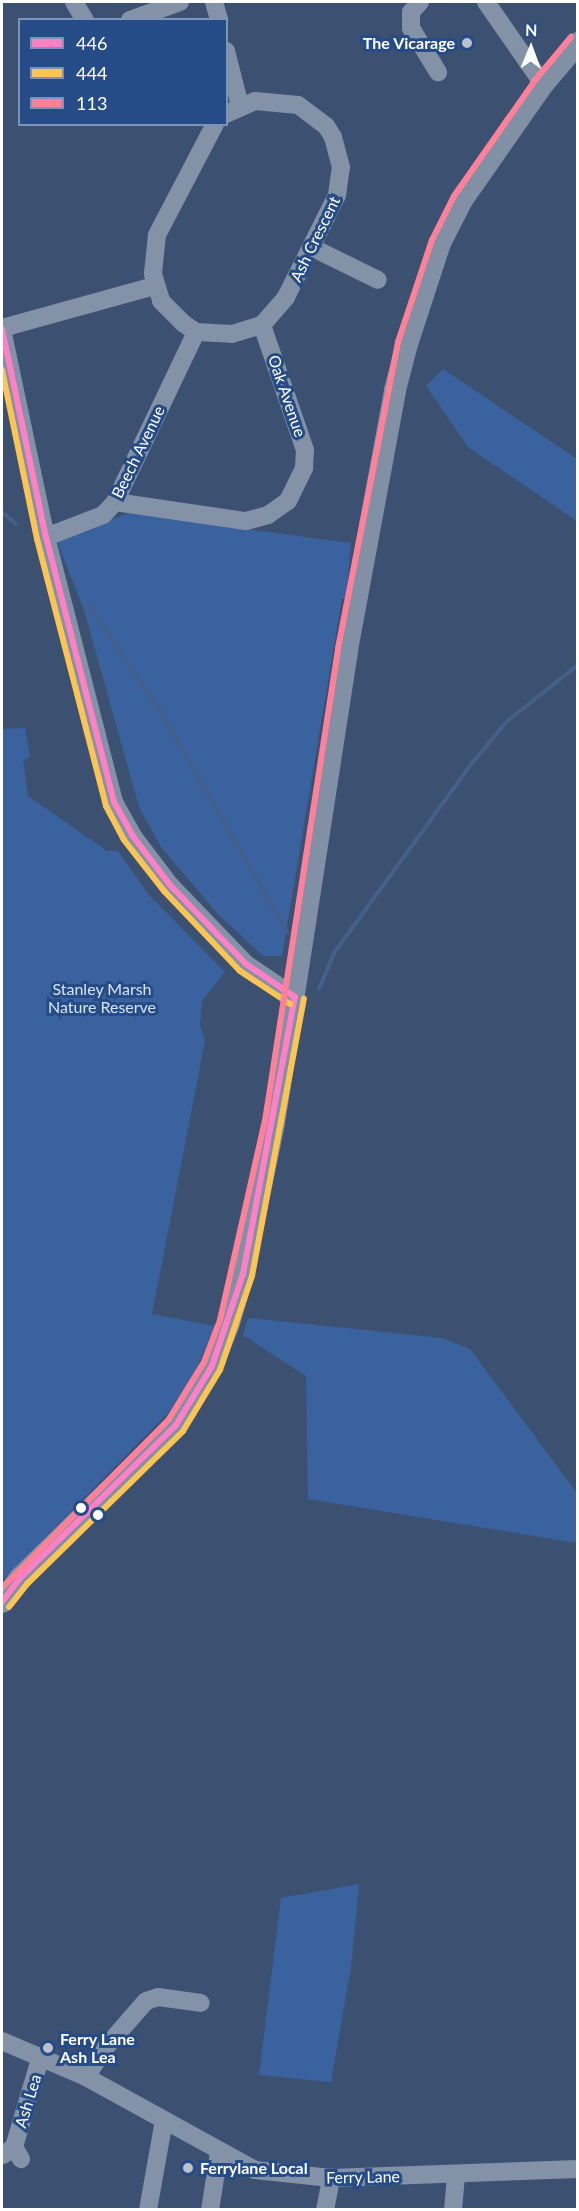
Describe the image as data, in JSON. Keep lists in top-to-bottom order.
{
  "streets": {
    "street": [
      "Ash Crescent",
      "Oak Avenue",
      "Beech Avenue",
      "Ash Lea",
      "Ferry Lane"
    ]
  },
  "crossings": [
    ["Ash Crescent", "Oak Avenue"],
    ["Oak Avenue", "Beech Avenue"],
    ["Ash Lea", "Ferry Lane"]
  ],
  "parks": ["Stanley Marsh Nature Reserve"],
  "places": ["The Vicarage", "Ferry Lane Ash Lea", "Ferrylane Local"],
  "lines": ["transit line 113", "transit line 446", "transit line 444"],
  "legend": ["446", "444", "113"],
  "north": "top"
}
